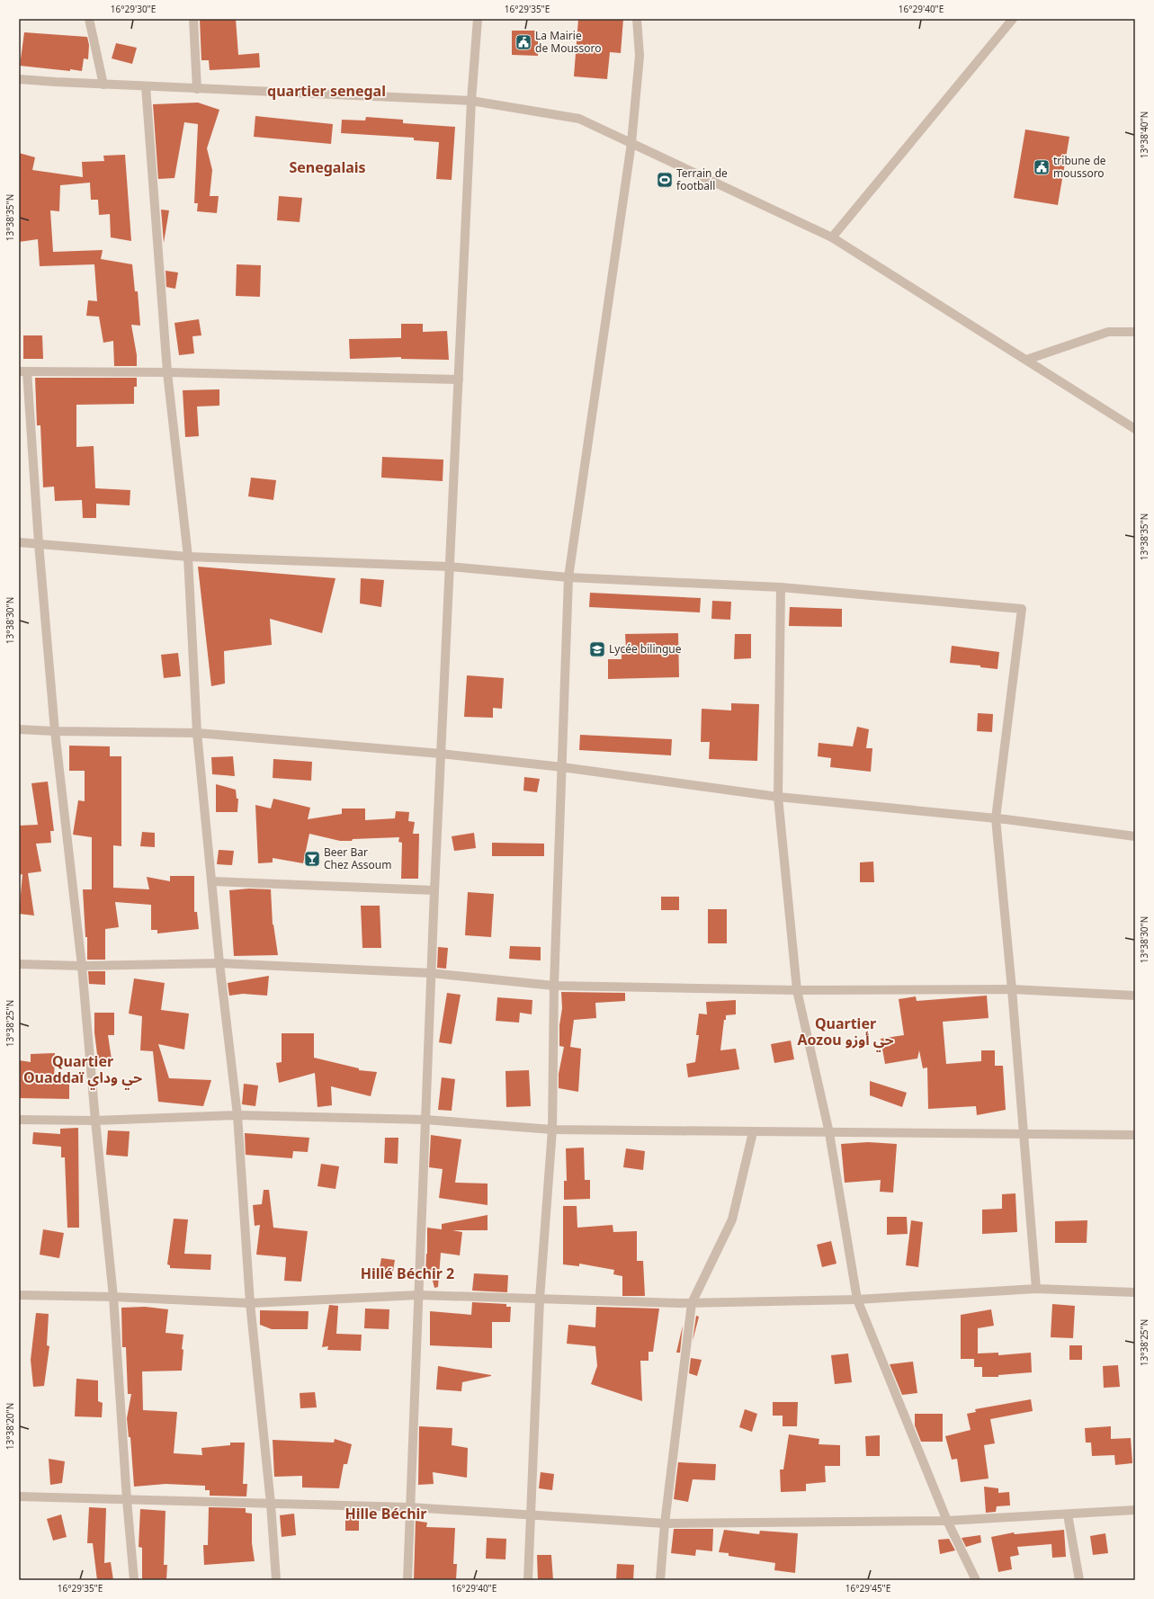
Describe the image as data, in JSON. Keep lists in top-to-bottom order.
{
  "districts": [
    "quartier senegal",
    "Senegalais",
    "Quartier Aozou حي أوزو",
    "Quartier Ouaddaï حي وداي",
    "Hillé Béchir 2",
    "Hille Béchir"
  ],
  "places": {
    "public building": ["La Mairie de Moussoro", "tribune de moussoro"],
    "sports": ["Terrain de football"],
    "school or university": ["Lycée bilingue"],
    "bar": ["Beer Bar Chez Assoum"]
  },
  "coordinates": [
    "16°29'30\"E",
    "16°29'35\"E",
    "16°29'40\"E",
    "13°38'40\"N",
    "13°38'35\"N",
    "13°38'30\"N",
    "13°38'25\"N",
    "13°38'20\"N",
    "16°29'45\"E"
  ]
}
